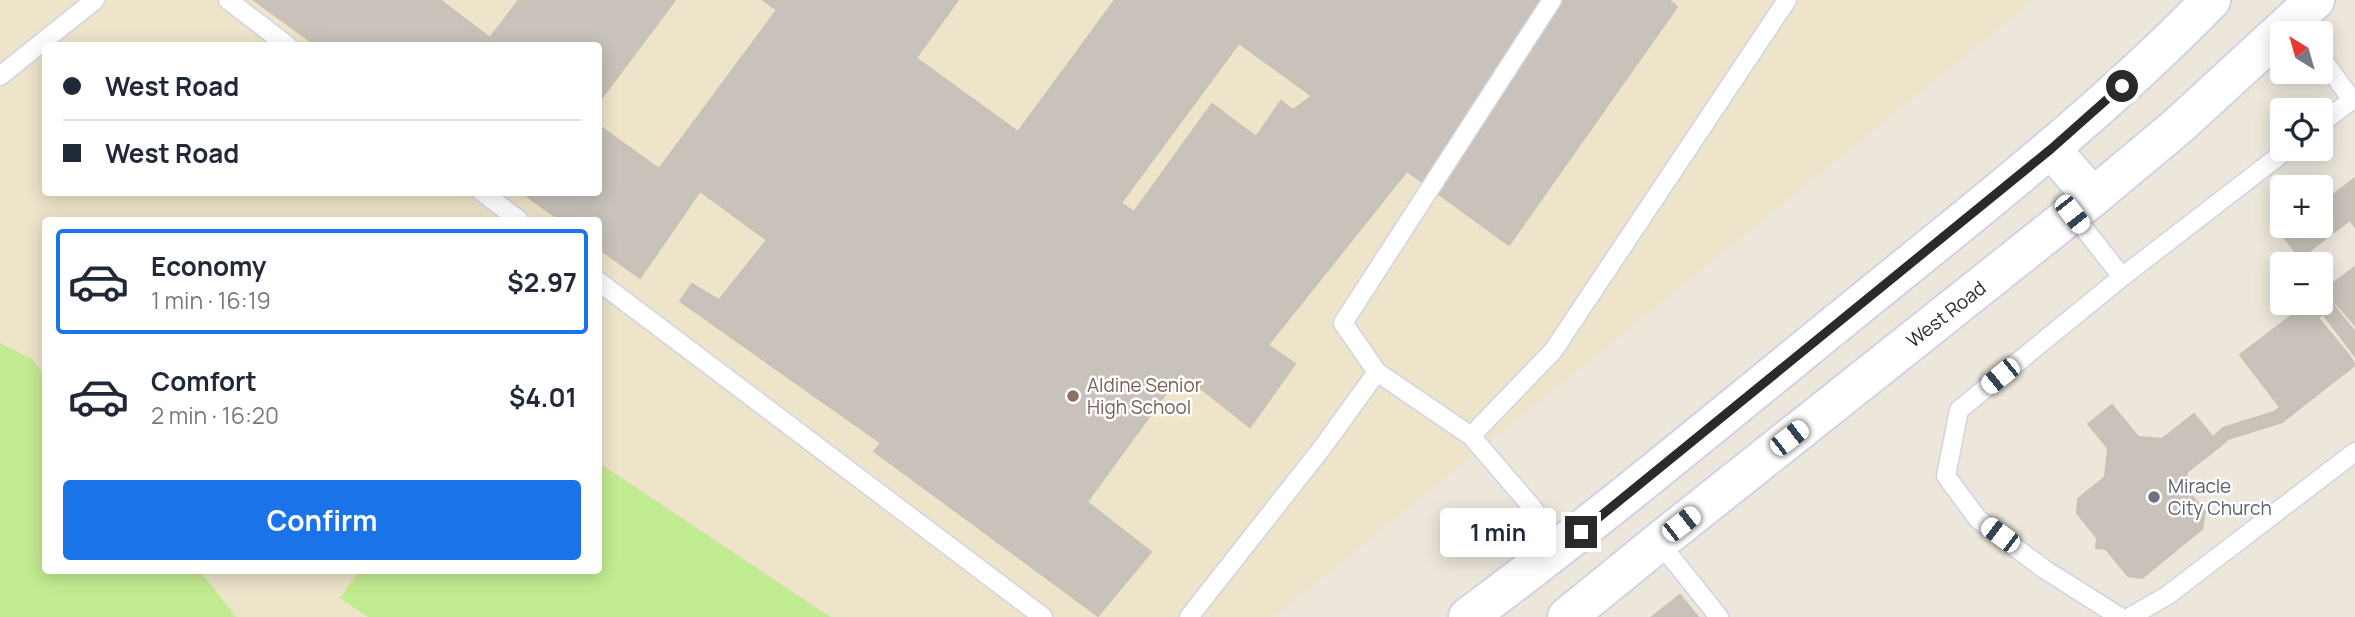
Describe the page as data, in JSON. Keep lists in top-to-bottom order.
{
  "streets": {
    "main road": ["West Road"]
  },
  "places": ["Aldine Senior High School", "Miracle City Church"],
  "north": "top left",
  "page": {
    "map_buttons": ["+", "−"],
    "banner": ["West Road", "West Road"],
    "list": [
      {
        "name": "Economy",
        "note": "1 min · 16:19",
        "value": "$2.97"
      },
      {
        "name": "Comfort",
        "note": "2 min · 16:20",
        "value": "$4.01"
      }
    ],
    "buttons": "Confirm",
    "bubble": "1 min"
  }
}
